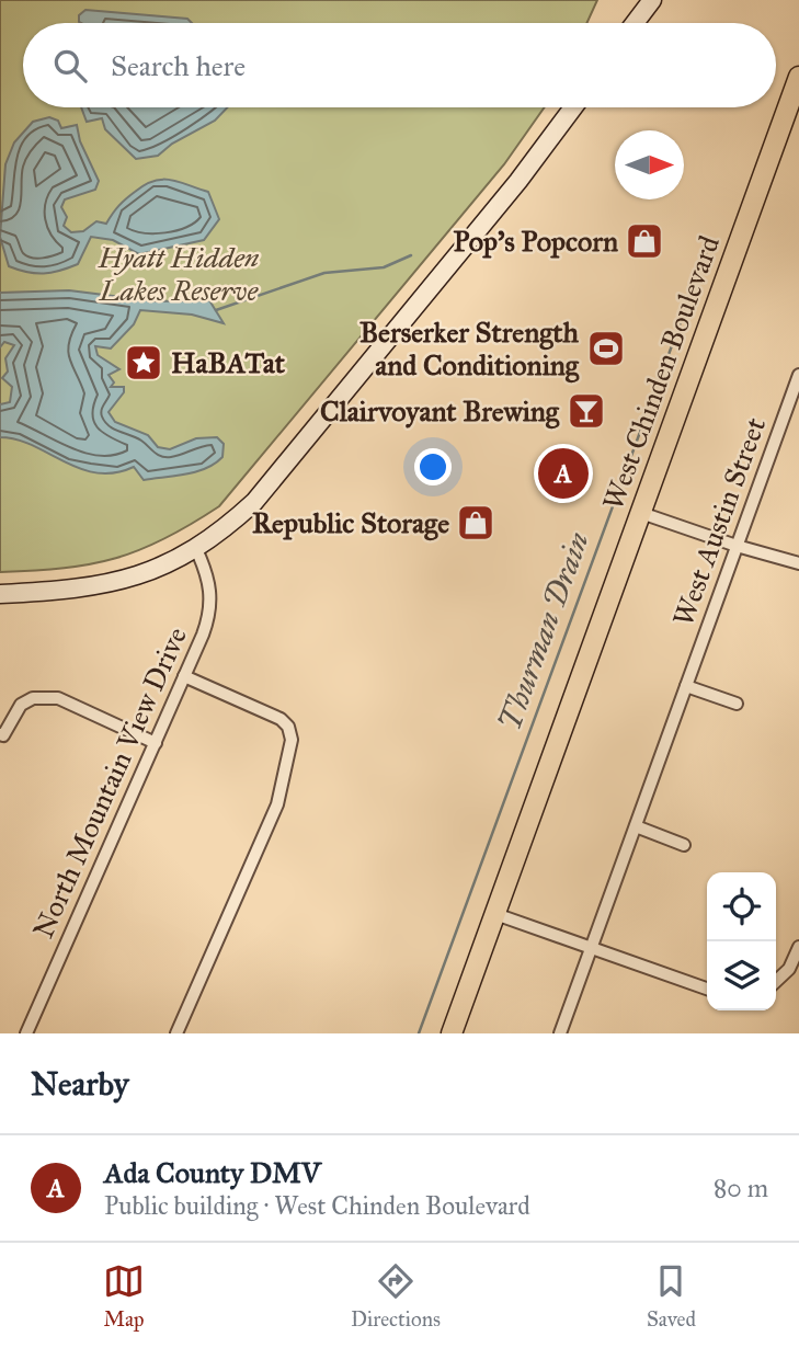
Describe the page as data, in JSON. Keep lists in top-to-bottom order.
{
  "streets": {
    "main road": ["West Chinden Boulevard"],
    "street": ["West Austin Street", "North Mountain View Drive"]
  },
  "water": ["Thurman Drain"],
  "parks": ["Hyatt Hidden Lakes Reserve"],
  "places": {
    "shop": ["Pop's Popcorn", "Republic Storage"],
    "sports": ["Berserker Strength and Conditioning"],
    "place": ["HaBATat"],
    "bar": ["Clairvoyant Brewing"]
  },
  "north": "right",
  "page": {
    "search": "Search here",
    "pins": "A",
    "heading": "Nearby",
    "list": [
      {
        "mark": "A",
        "name": "Ada County DMV",
        "note": "Public building · West Chinden Boulevard",
        "value": "80 m"
      }
    ],
    "nav": ["Map", "Directions", "Saved"]
  }
}
